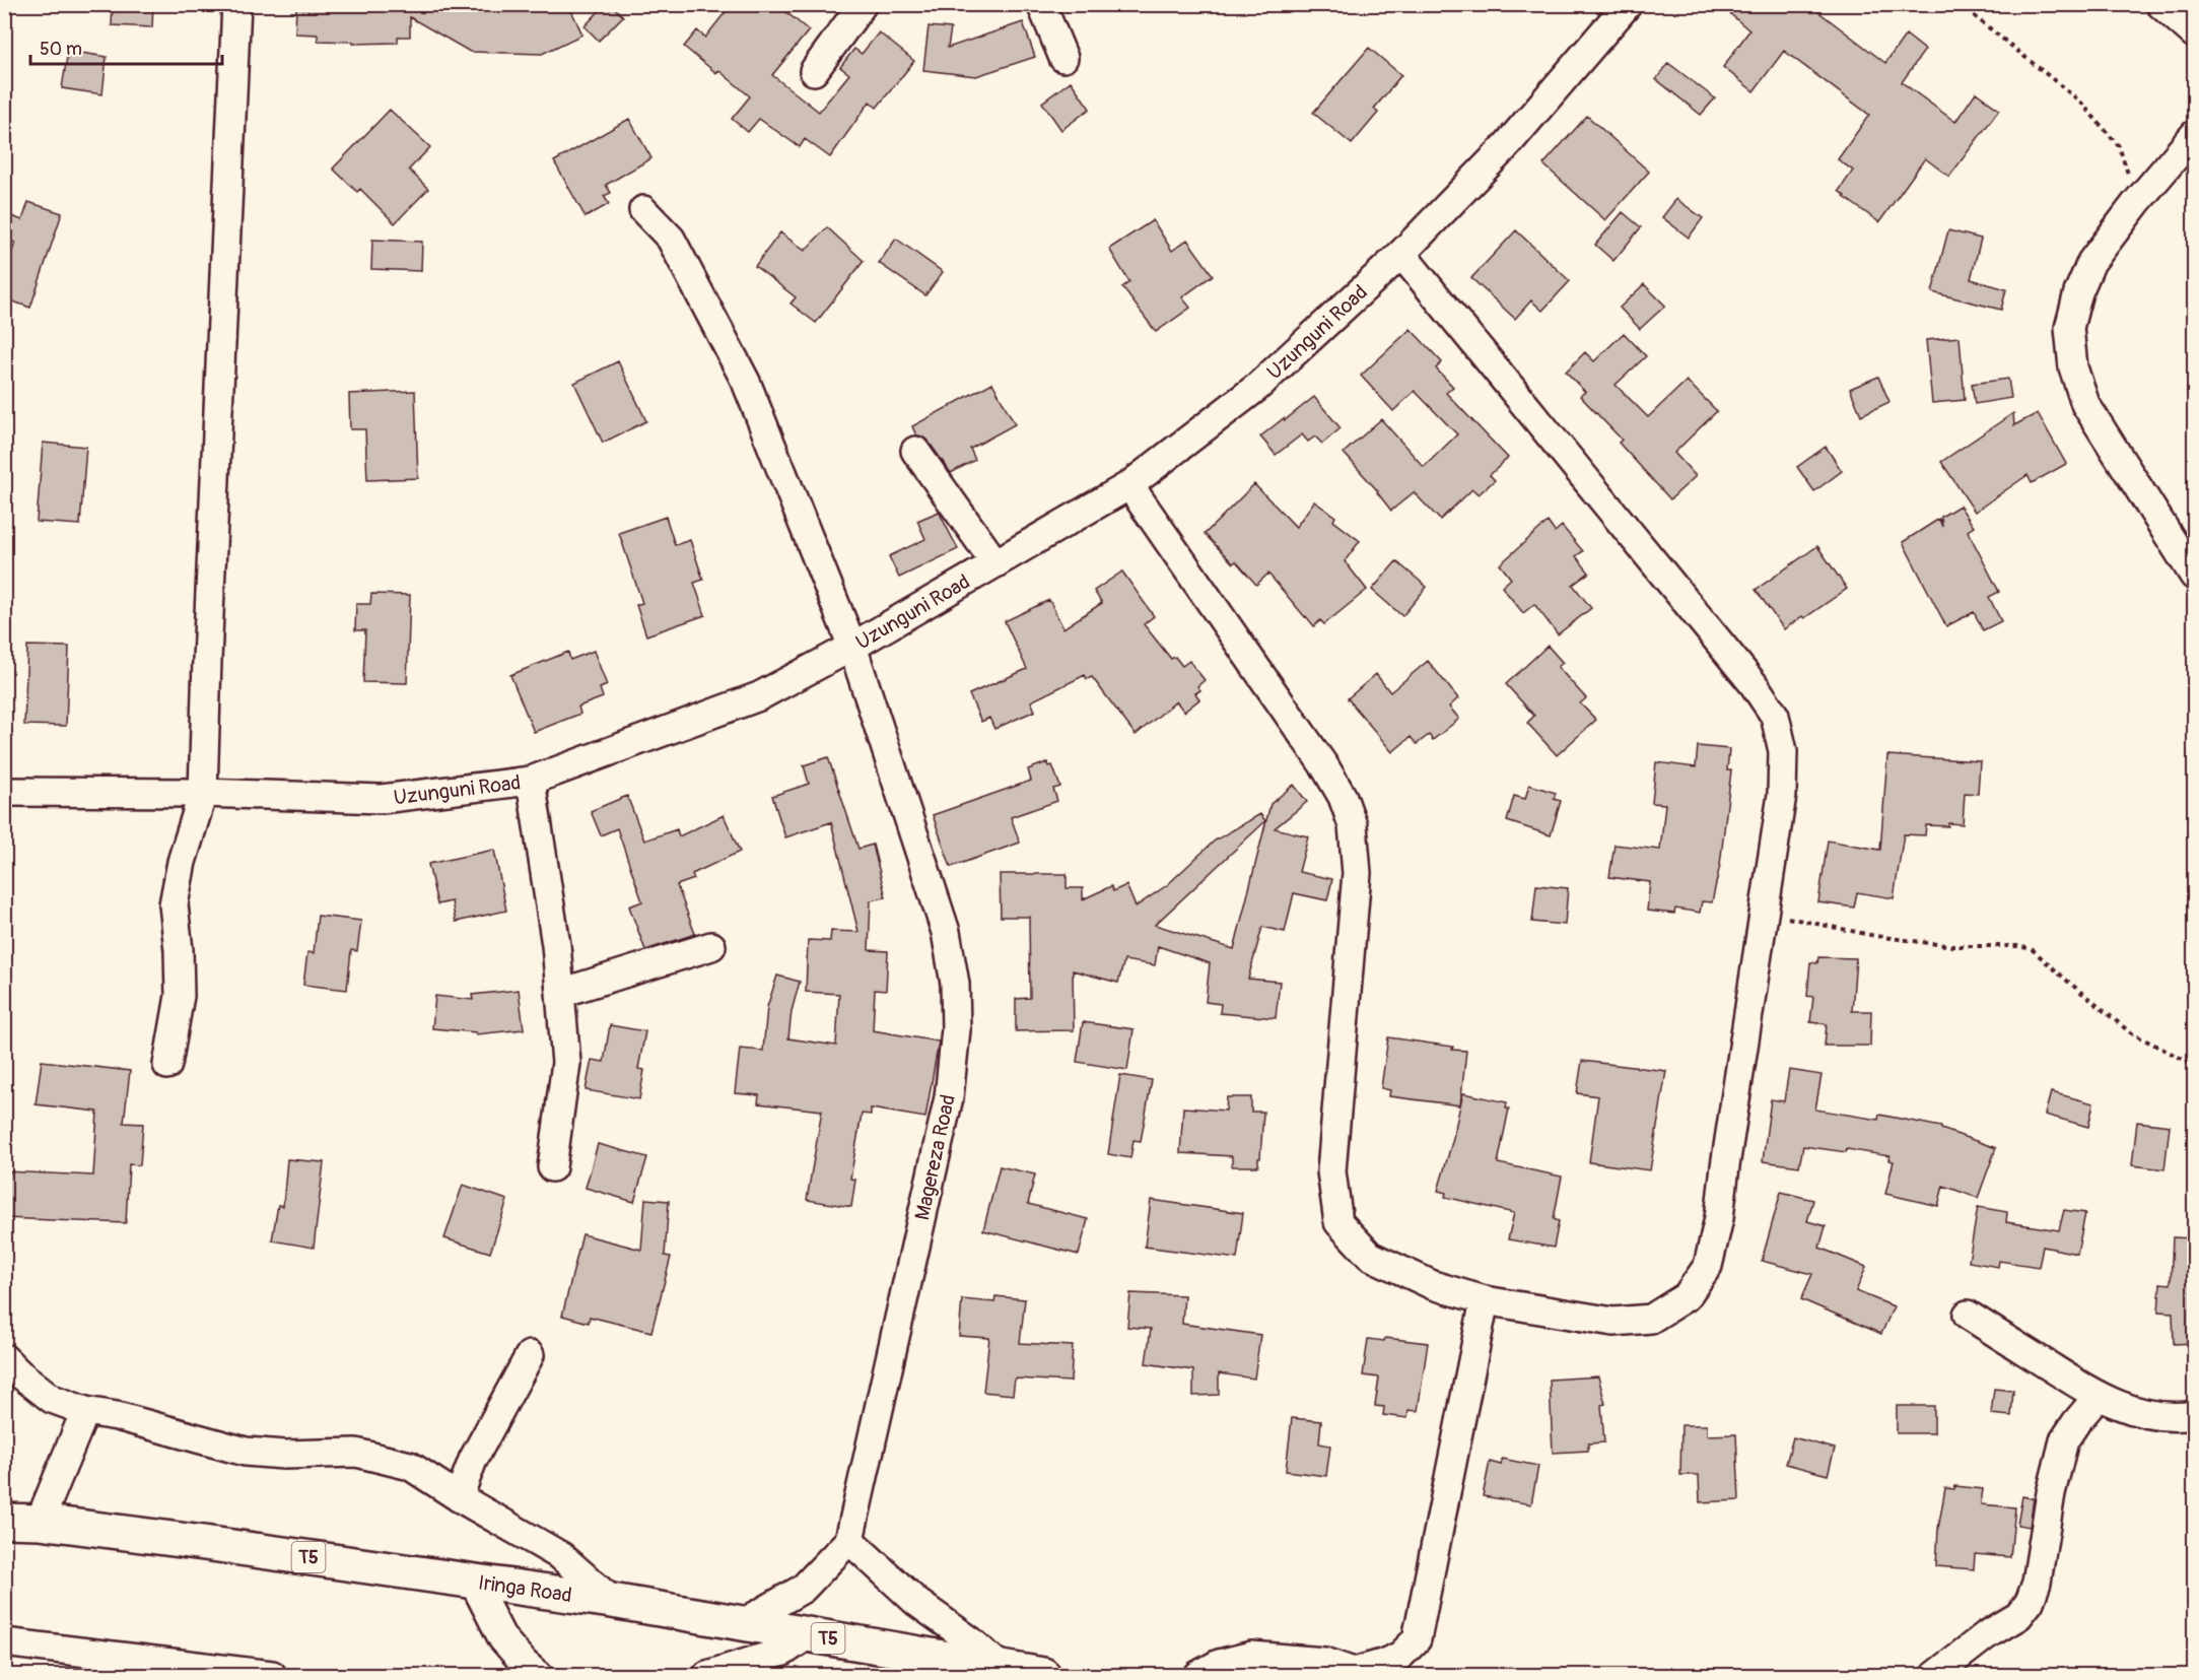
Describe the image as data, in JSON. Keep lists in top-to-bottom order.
{
  "streets": {
    "highway": ["T5", "Iringa Road"],
    "street": ["Uzunguni Road", "Magereza Road"]
  },
  "crossings": [
    ["Uzunguni Road", "Magereza Road"]
  ],
  "scale_bar": "50 m"
}
